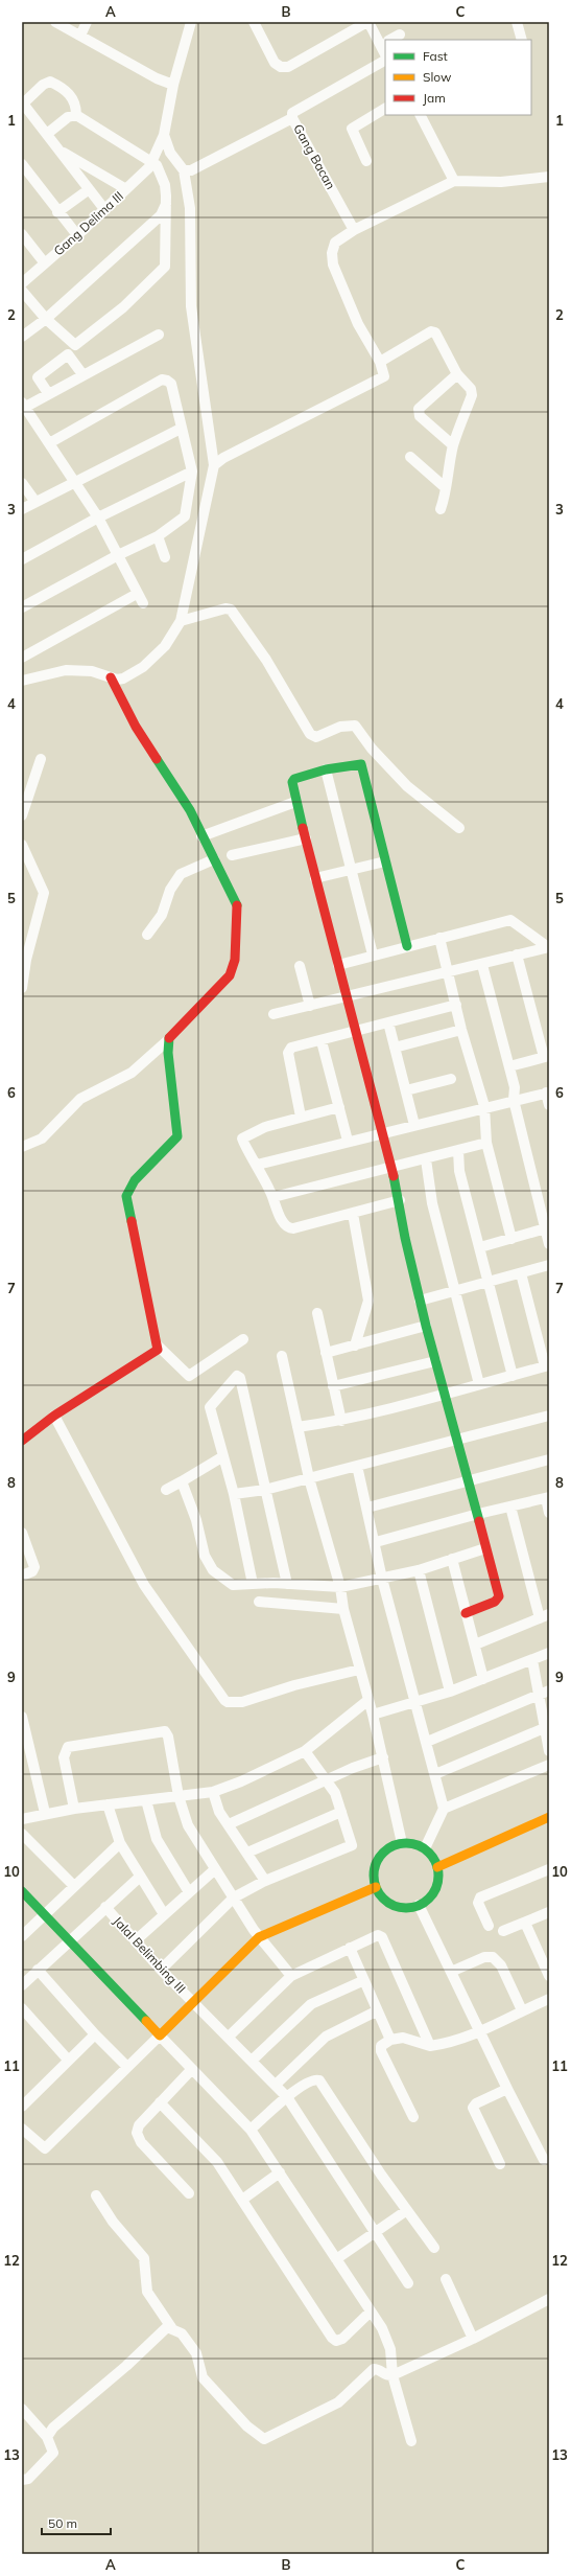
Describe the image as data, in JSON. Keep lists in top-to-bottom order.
{
  "streets": {
    "street": ["Gang Bacan", "Gang Delima III", "Jalal Belimbing III"]
  },
  "legend": ["Fast", "Slow", "Jam"],
  "scale_bar": "50 m",
  "grid": {
    "columns": ["A", "B", "C"],
    "rows": [
      "1",
      "2",
      "3",
      "4",
      "5",
      "6",
      "7",
      "8",
      "9",
      "10",
      "11",
      "12",
      "13"
    ]
  }
}
